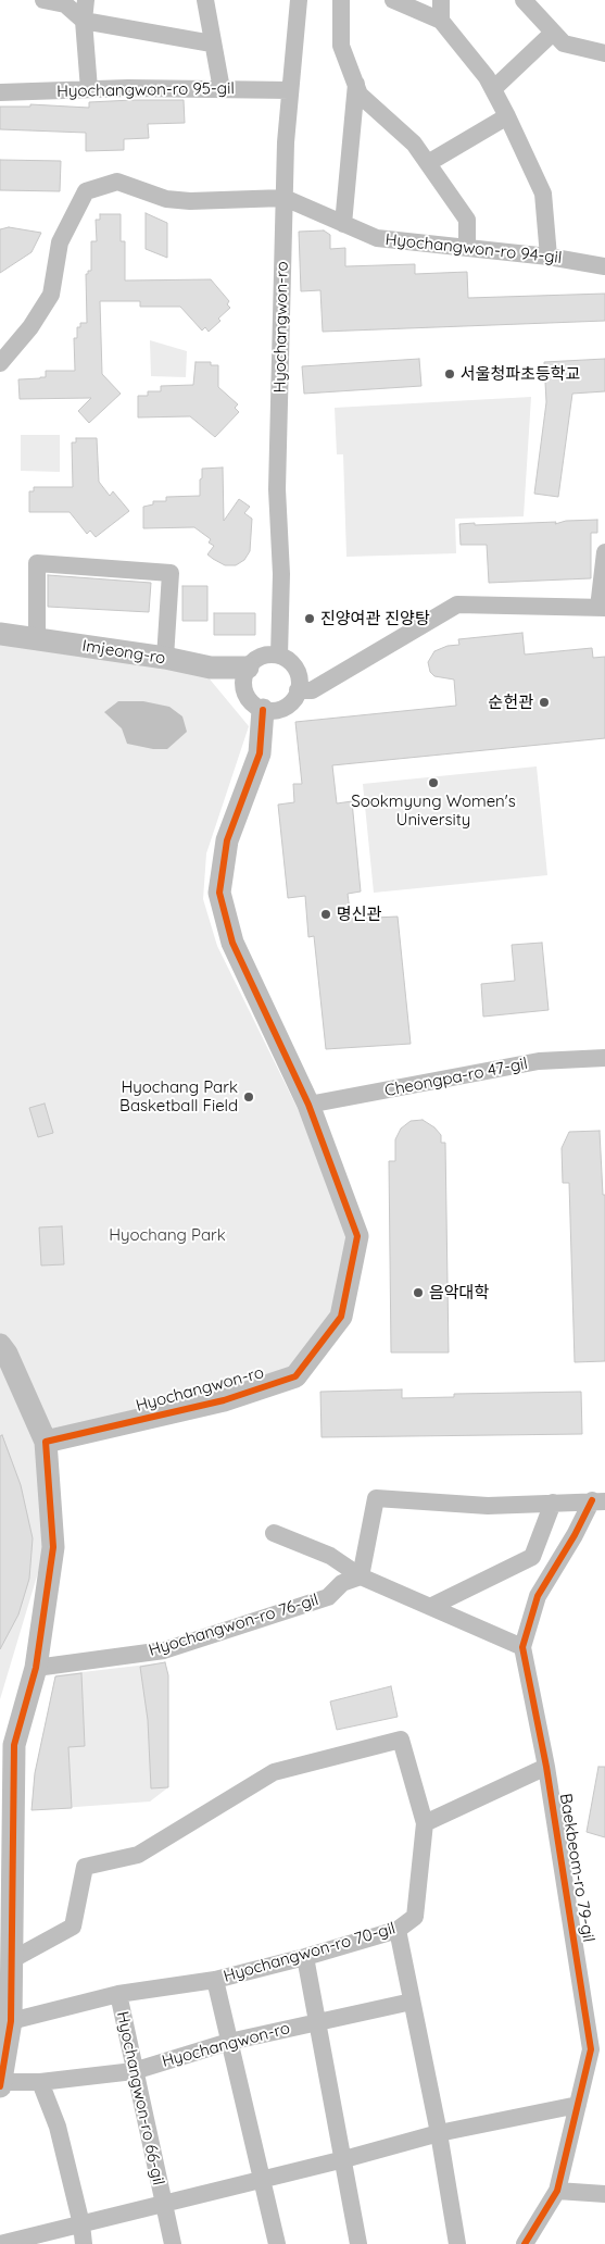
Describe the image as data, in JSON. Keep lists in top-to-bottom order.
{
  "streets": {
    "street": [
      "Hyochangwon-ro 95-gil",
      "Hyochangwon-ro 94-gil",
      "Hyochangwon-ro",
      "Imjeong-ro",
      "Cheongpa-ro 47-gil",
      "Hyochangwon-ro 76-gil",
      "Baekbeom-ro 79-gil",
      "Hyochangwon-ro 70-gil",
      "Hyochangwon-ro 66-gil"
    ]
  },
  "crossings": [
    ["Hyochangwon-ro 95-gil", "Hyochangwon-ro"],
    ["Hyochangwon-ro 94-gil", "Hyochangwon-ro"],
    ["Hyochangwon-ro", "Imjeong-ro"],
    ["Hyochangwon-ro", "Cheongpa-ro 47-gil"],
    ["Hyochangwon-ro", "Hyochangwon-ro 66-gil"],
    ["Baekbeom-ro 79-gil", "Hyochangwon-ro 66-gil"],
    ["Hyochangwon-ro 70-gil", "Hyochangwon-ro 66-gil"]
  ],
  "parks": ["Hyochang Park"],
  "places": [
    "서울청파초등학교",
    "진양여관 진양탕",
    "순헌관",
    "Sookmyung Women's University",
    "명신관",
    "Hyochang Park Basketball Field",
    "음악대학"
  ]
}
